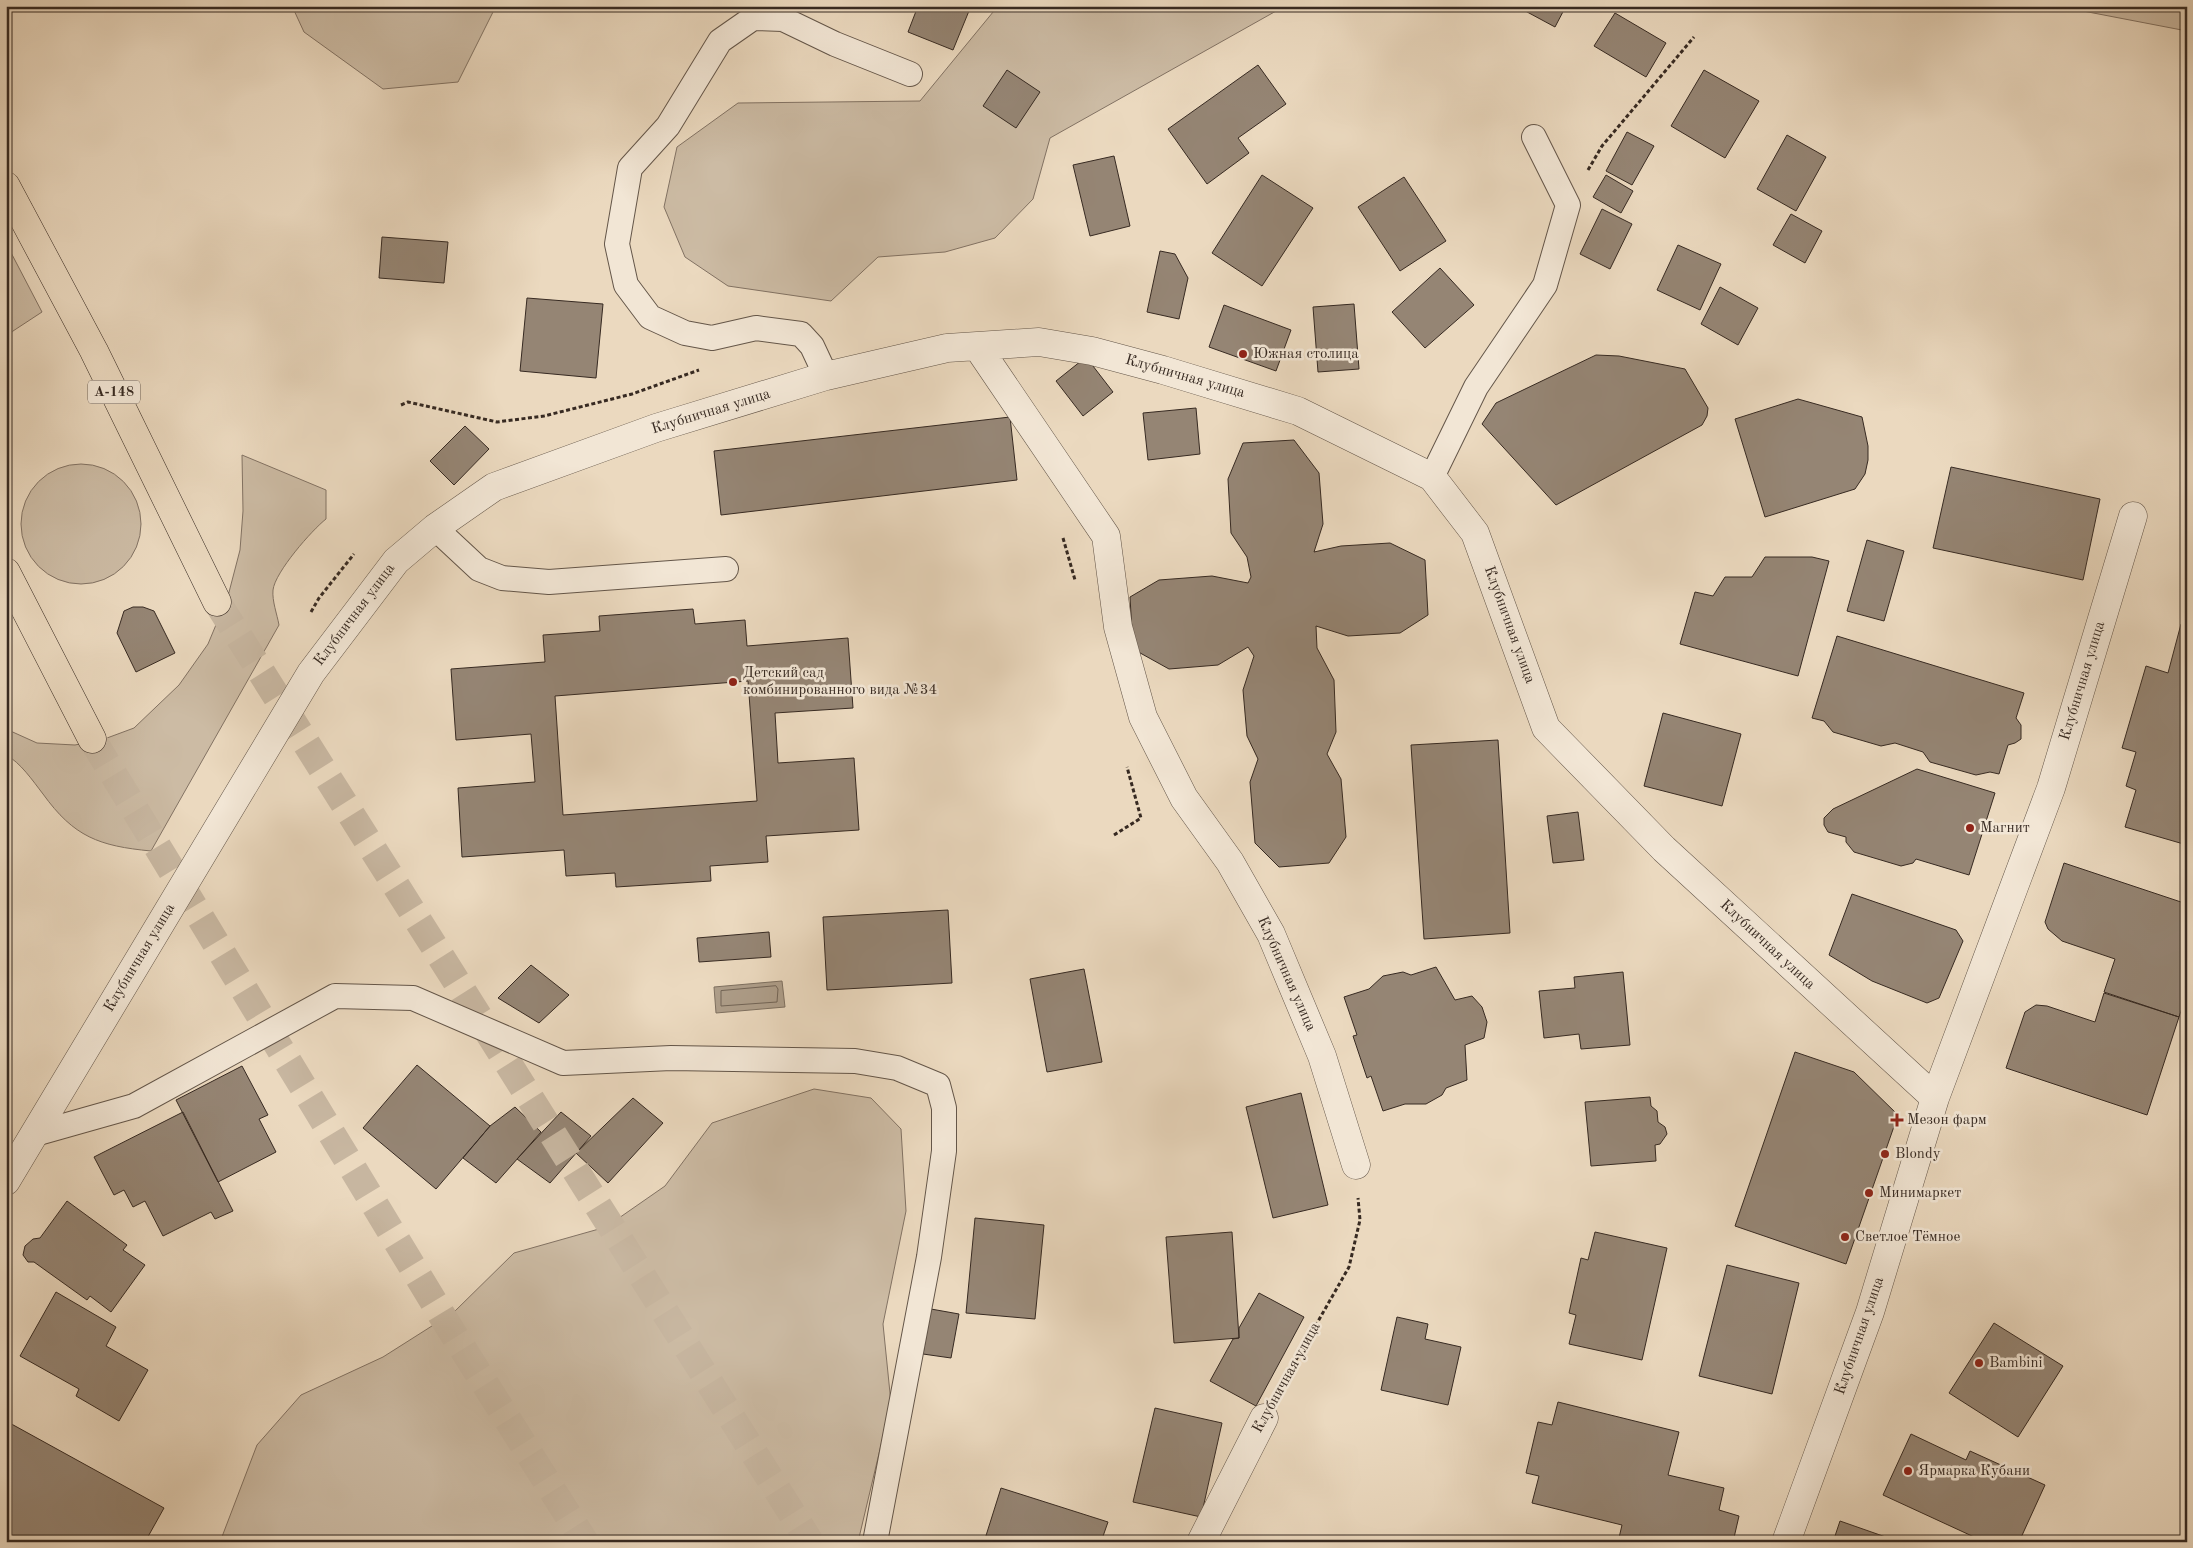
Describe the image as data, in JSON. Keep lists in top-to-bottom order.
{
  "streets": {
    "main road": ["А-148"],
    "street": ["Клубничная улица"]
  },
  "places": {
    "other": [
      "Южная столица",
      "Детский сад комбинированного вида №34",
      "Магнит",
      "Blondy",
      "Минимаркет",
      "Светлое Тёмное",
      "Bambini",
      "Ярмарка Кубани"
    ],
    "health": ["Мезон фарм"]
  }
}
